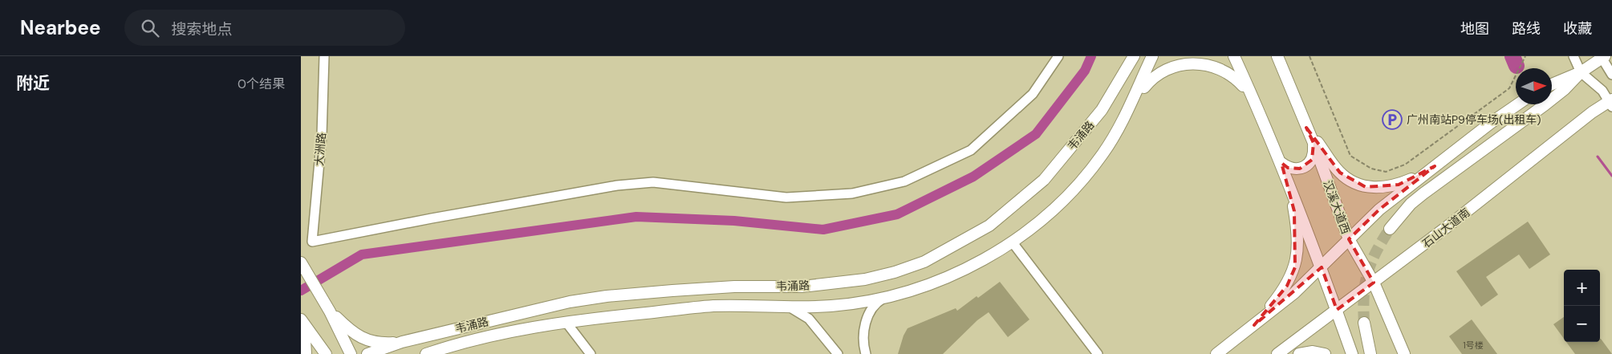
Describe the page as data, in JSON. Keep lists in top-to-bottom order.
{
  "streets": {
    "main road": ["韦涌路", "汉溪大道西", "石山大道南"],
    "street": ["大洲路"]
  },
  "crossings": [
    ["汉溪大道西", "石山大道南"]
  ],
  "places": {
    "parking": ["广州南站P9停车场(出租车)"]
  },
  "house_numbers": ["1号楼"],
  "north": "right",
  "page": {
    "header": "Nearbee",
    "search": "搜索地点",
    "nav": ["地图", "路线", "收藏"],
    "heading": ["附近", "0个结果"],
    "map_buttons": ["+", "−"]
  }
}
